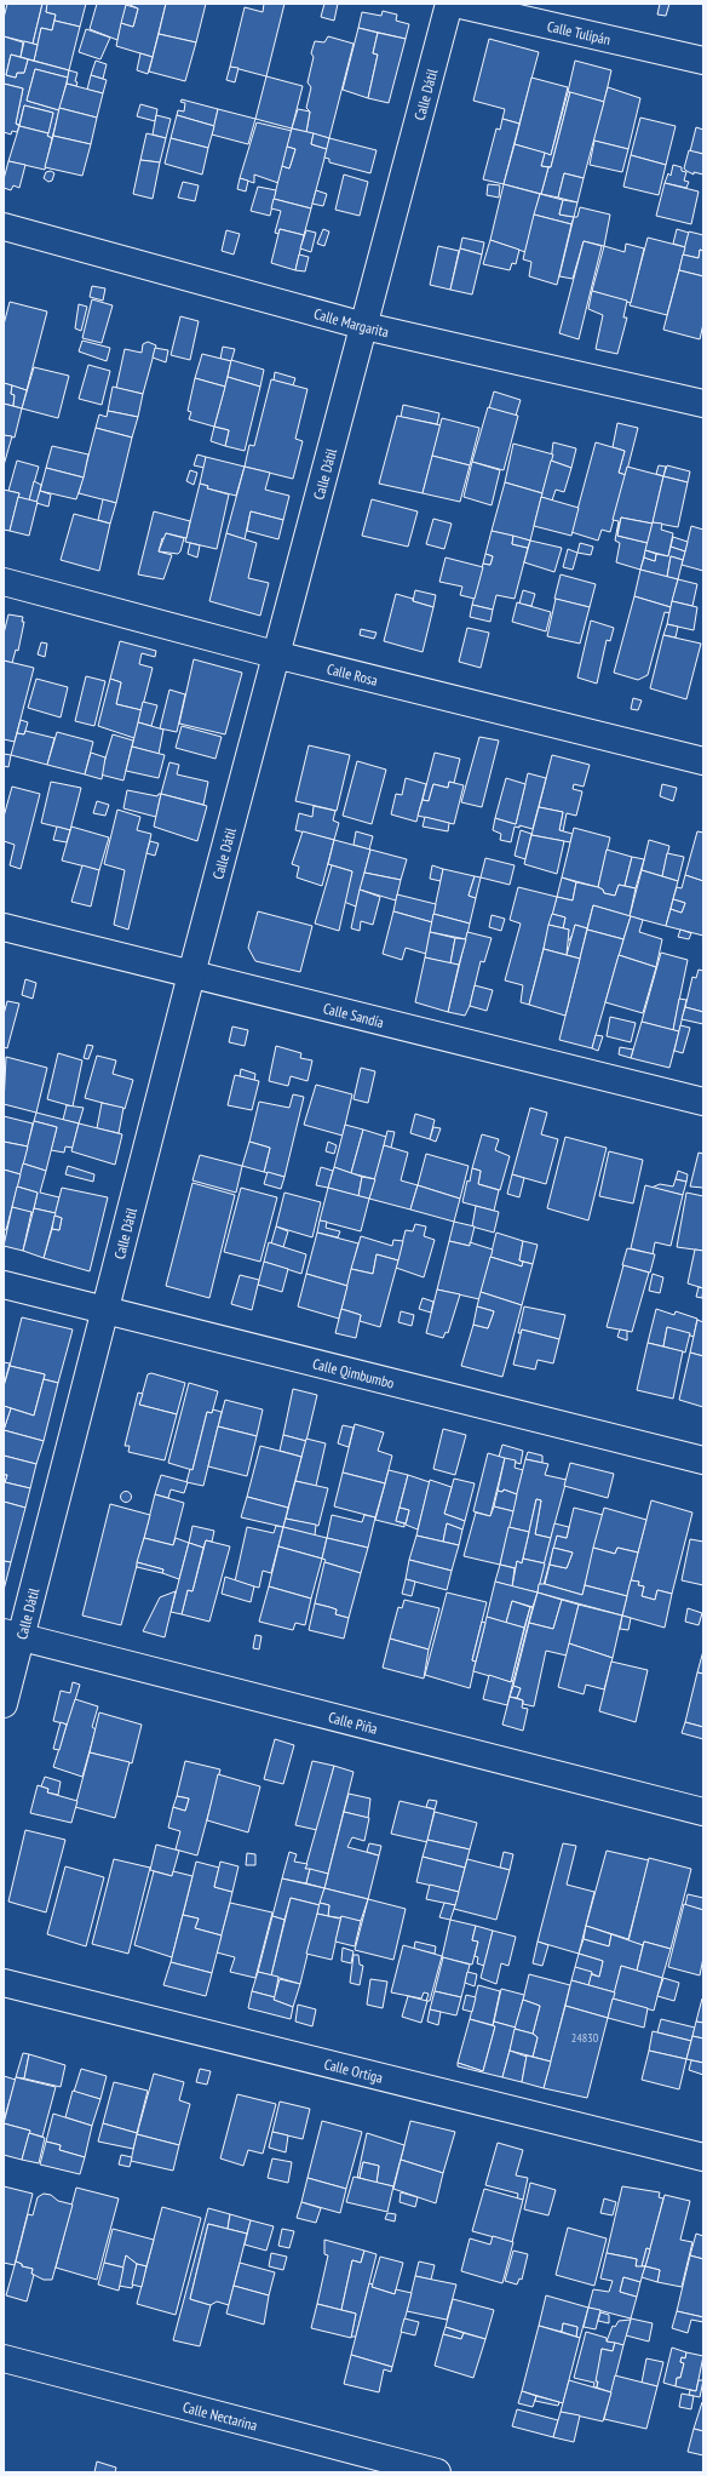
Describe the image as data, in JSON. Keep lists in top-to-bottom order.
{
  "streets": {
    "street": [
      "Calle Tulipán",
      "Calle Dátil",
      "Calle Margarita",
      "Calle Rosa",
      "Calle Sandía",
      "Calle Qimbumbo",
      "Calle Piña",
      "Calle Ortiga",
      "Calle Nectarina"
    ]
  },
  "crossings": [
    ["Calle Dátil", "Calle Margarita"],
    ["Calle Dátil", "Calle Rosa"],
    ["Calle Dátil", "Calle Sandía"],
    ["Calle Dátil", "Calle Qimbumbo"],
    ["Calle Dátil", "Calle Piña"]
  ],
  "house_numbers": ["24830"]
}
